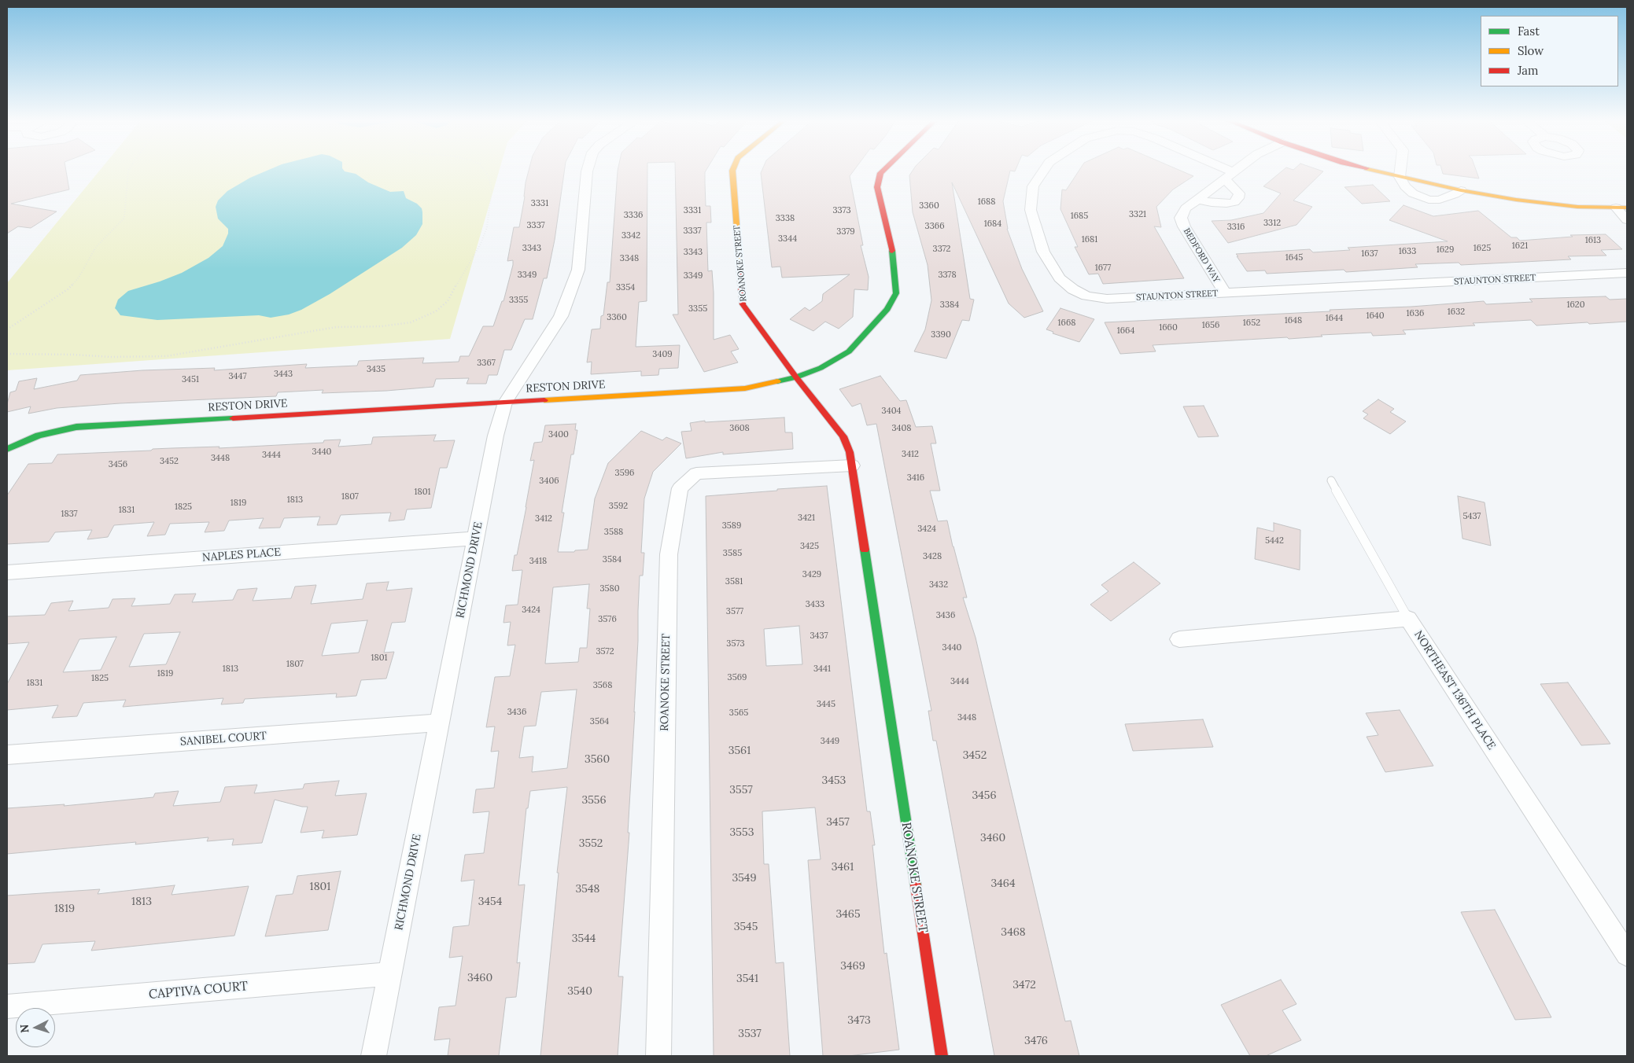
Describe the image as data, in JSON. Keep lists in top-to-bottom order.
{
  "streets": {
    "street": [
      "BEDFORD WAY",
      "ROANOKE STREET",
      "STAUNTON STREET",
      "RESTON DRIVE",
      "NAPLES PLACE",
      "RICHMOND DRIVE",
      "NORTHEAST 136TH PLACE",
      "SANIBEL COURT",
      "CAPTIVA COURT"
    ]
  },
  "crossings": [
    ["BEDFORD WAY", "STAUNTON STREET"],
    ["ROANOKE STREET", "RESTON DRIVE"],
    ["RESTON DRIVE", "RICHMOND DRIVE"],
    ["NAPLES PLACE", "RICHMOND DRIVE"],
    ["RICHMOND DRIVE", "SANIBEL COURT"],
    ["RICHMOND DRIVE", "CAPTIVA COURT"]
  ],
  "house_numbers": [
    "1688",
    "3331",
    "3360",
    "3331",
    "3373",
    "3321",
    "3336",
    "1685",
    "3338",
    "3312",
    "1684",
    "3337",
    "3366",
    "3316",
    "3337",
    "3379",
    "3342",
    "3344",
    "1681",
    "1613",
    "1621",
    "3343",
    "1625",
    "3372",
    "1629",
    "1633",
    "3343",
    "1637",
    "1645",
    "3348",
    "1677",
    "3349",
    "3378",
    "3349",
    "3354",
    "3355",
    "3384",
    "1620",
    "3355",
    "1632",
    "1636",
    "1640",
    "3360",
    "1644",
    "1648",
    "1668",
    "1652",
    "1656",
    "1660",
    "1664",
    "3390",
    "3409",
    "3367",
    "3435",
    "3443",
    "3447",
    "3451",
    "3404",
    "3608",
    "3408",
    "3400",
    "3440",
    "3412",
    "3444",
    "3448",
    "3452",
    "3456",
    "3596",
    "3416",
    "3406",
    "1801",
    "1807",
    "1813",
    "1819",
    "3592",
    "1825",
    "1831",
    "1837",
    "5437",
    "3421",
    "3412",
    "3589",
    "3424",
    "3588",
    "5442",
    "3425",
    "3585",
    "3428",
    "3584",
    "3418",
    "3429",
    "3581",
    "3432",
    "3580",
    "3433",
    "3424",
    "3577",
    "3436",
    "3576",
    "3437",
    "3573",
    "3440",
    "3572",
    "1801",
    "1807",
    "1813",
    "3441",
    "1819",
    "3569",
    "1825",
    "3444",
    "1831",
    "3568",
    "3445",
    "3436",
    "3565",
    "3448",
    "3564",
    "3449",
    "3561",
    "3452",
    "3560",
    "3453",
    "3557",
    "3456",
    "3556",
    "3457",
    "3553",
    "3460",
    "3552",
    "3461",
    "3549",
    "3464",
    "1801",
    "3548",
    "1813",
    "3454",
    "1819",
    "3465",
    "3545",
    "3468",
    "3544",
    "3469",
    "3460",
    "3541",
    "3472",
    "3540",
    "3473",
    "3537",
    "3476"
  ],
  "legend": ["Fast", "Slow", "Jam"],
  "north": "left"
}
